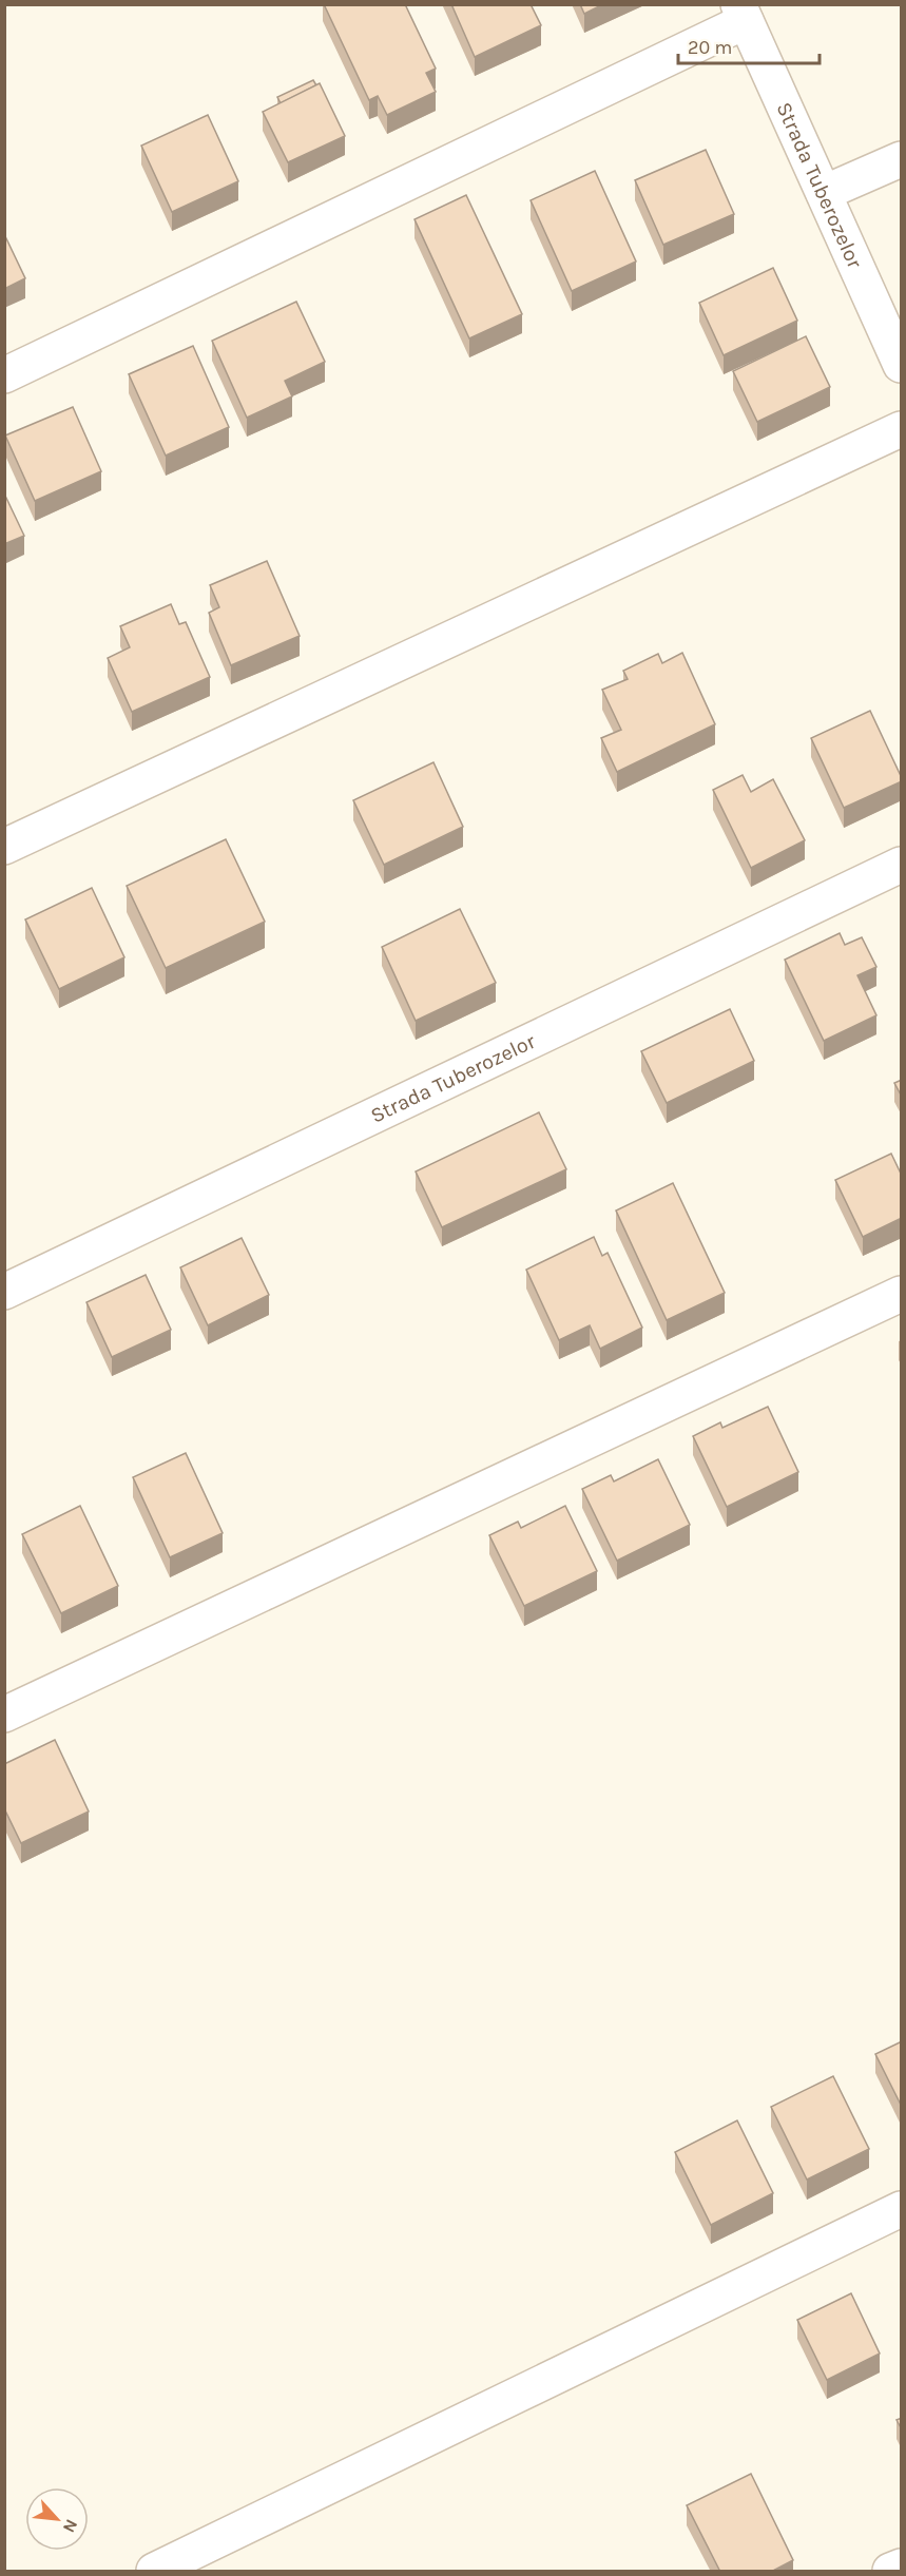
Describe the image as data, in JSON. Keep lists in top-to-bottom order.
{
  "streets": {
    "street": ["Strada Tuberozelor"]
  },
  "scale_bar": "20 m",
  "north": "bottom right"
}
